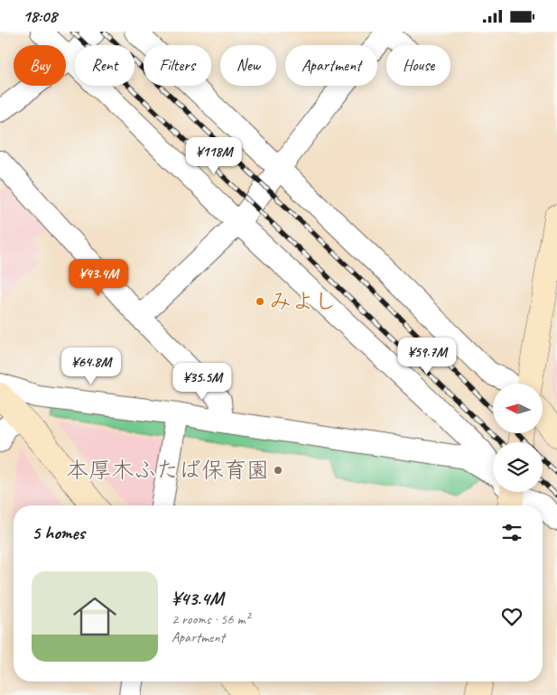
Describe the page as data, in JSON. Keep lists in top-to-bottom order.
{
  "places": ["みよし", "本厚木ふたば保育園"],
  "north": "left",
  "page": {
    "status": "18:08",
    "chip": [
      "Buy",
      "Rent",
      "Filters",
      "New",
      "Apartment",
      "House"
    ],
    "price": [
      "¥118M",
      "¥43.4M",
      "¥59.7M",
      "¥64.8M",
      "¥35.5M"
    ],
    "heading": "5 homes",
    "list": [
      {
        "name": "¥43.4M",
        "note": "2 rooms · 56 m² · Apartment"
      }
    ]
  }
}
